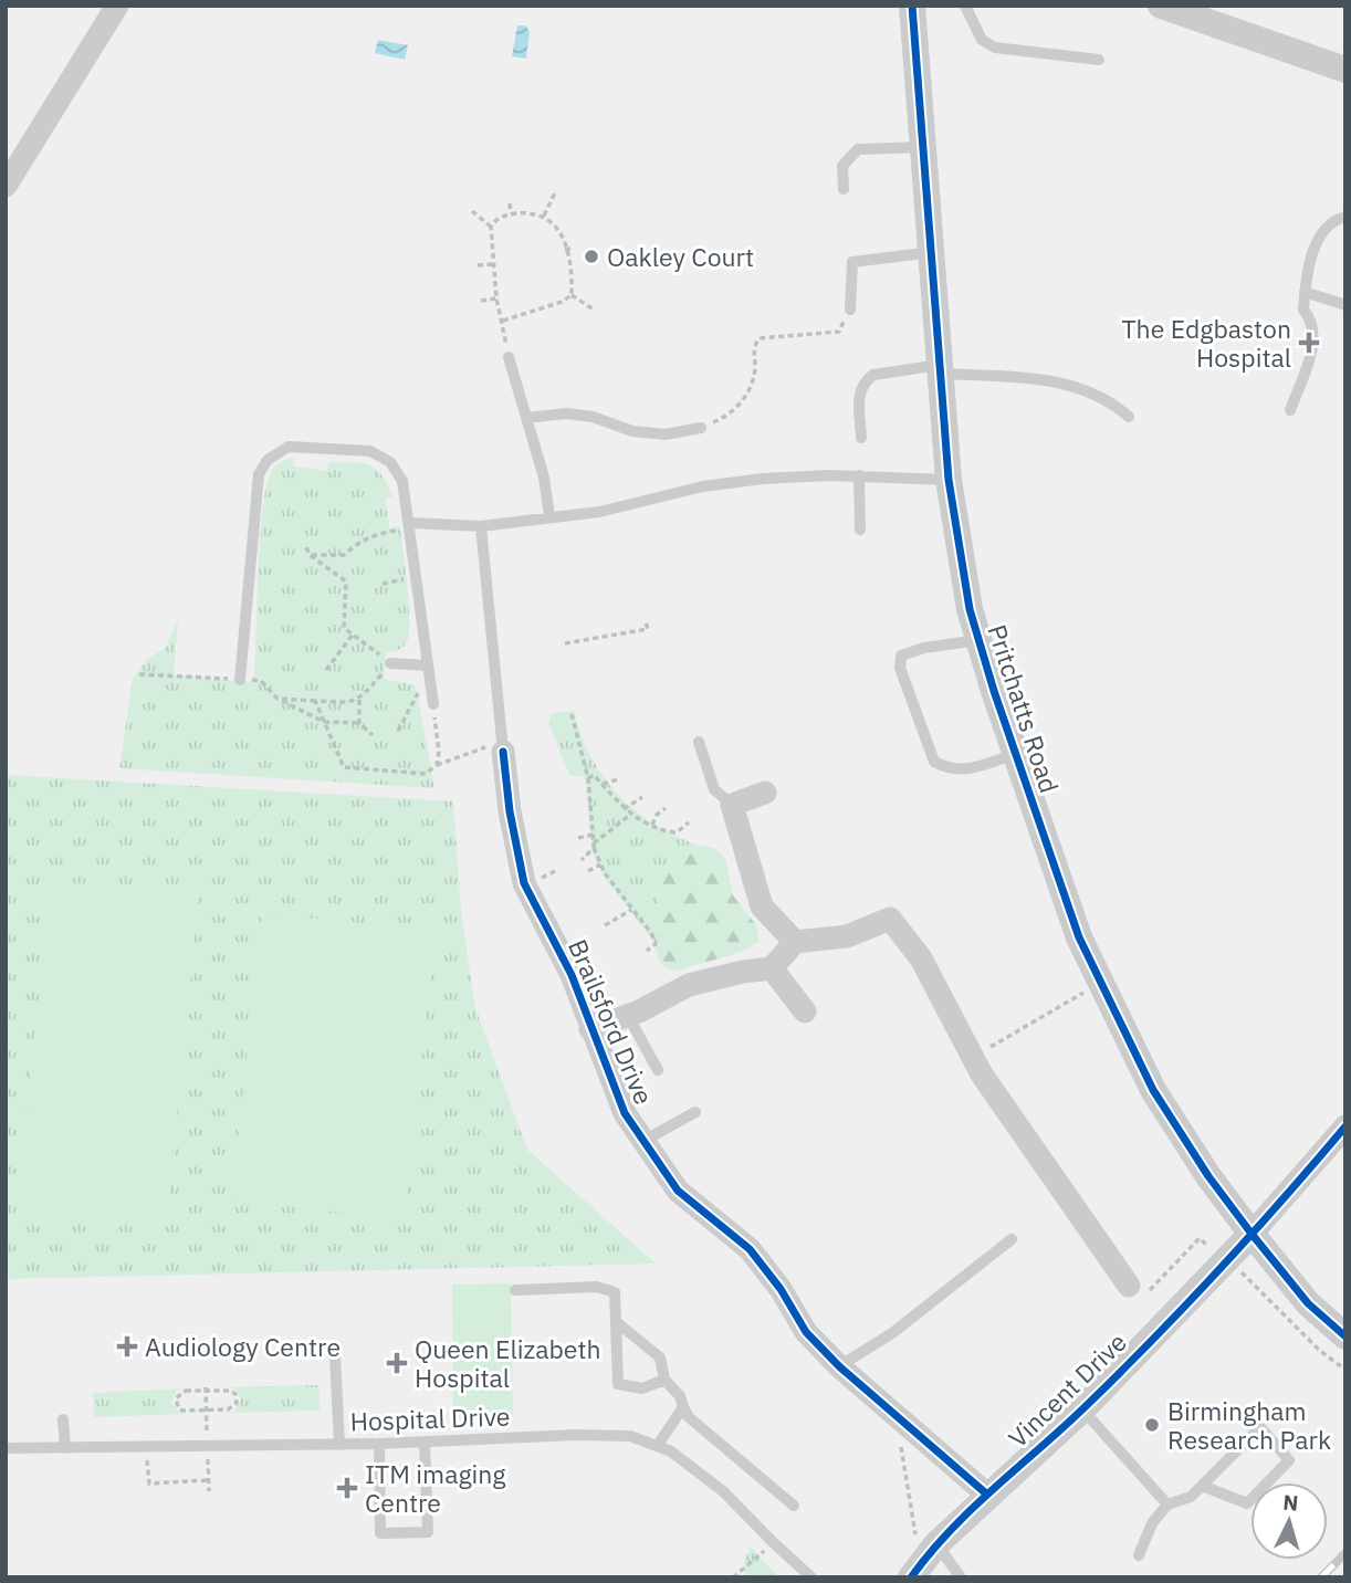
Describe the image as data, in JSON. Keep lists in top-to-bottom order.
{
  "streets": {
    "street": ["Pritchatts Road", "Brailsford Drive", "Vincent Drive"],
    "lane": ["Hospital Drive"]
  },
  "crossings": [
    ["Pritchatts Road", "Vincent Drive"],
    ["Brailsford Drive", "Vincent Drive"]
  ],
  "places": {
    "other": ["Oakley Court", "Birmingham Research Park"],
    "health": [
      "The Edgbaston Hospital",
      "Audiology Centre",
      "Queen Elizabeth Hospital",
      "ITM imaging Centre"
    ]
  },
  "north": "top"
}
